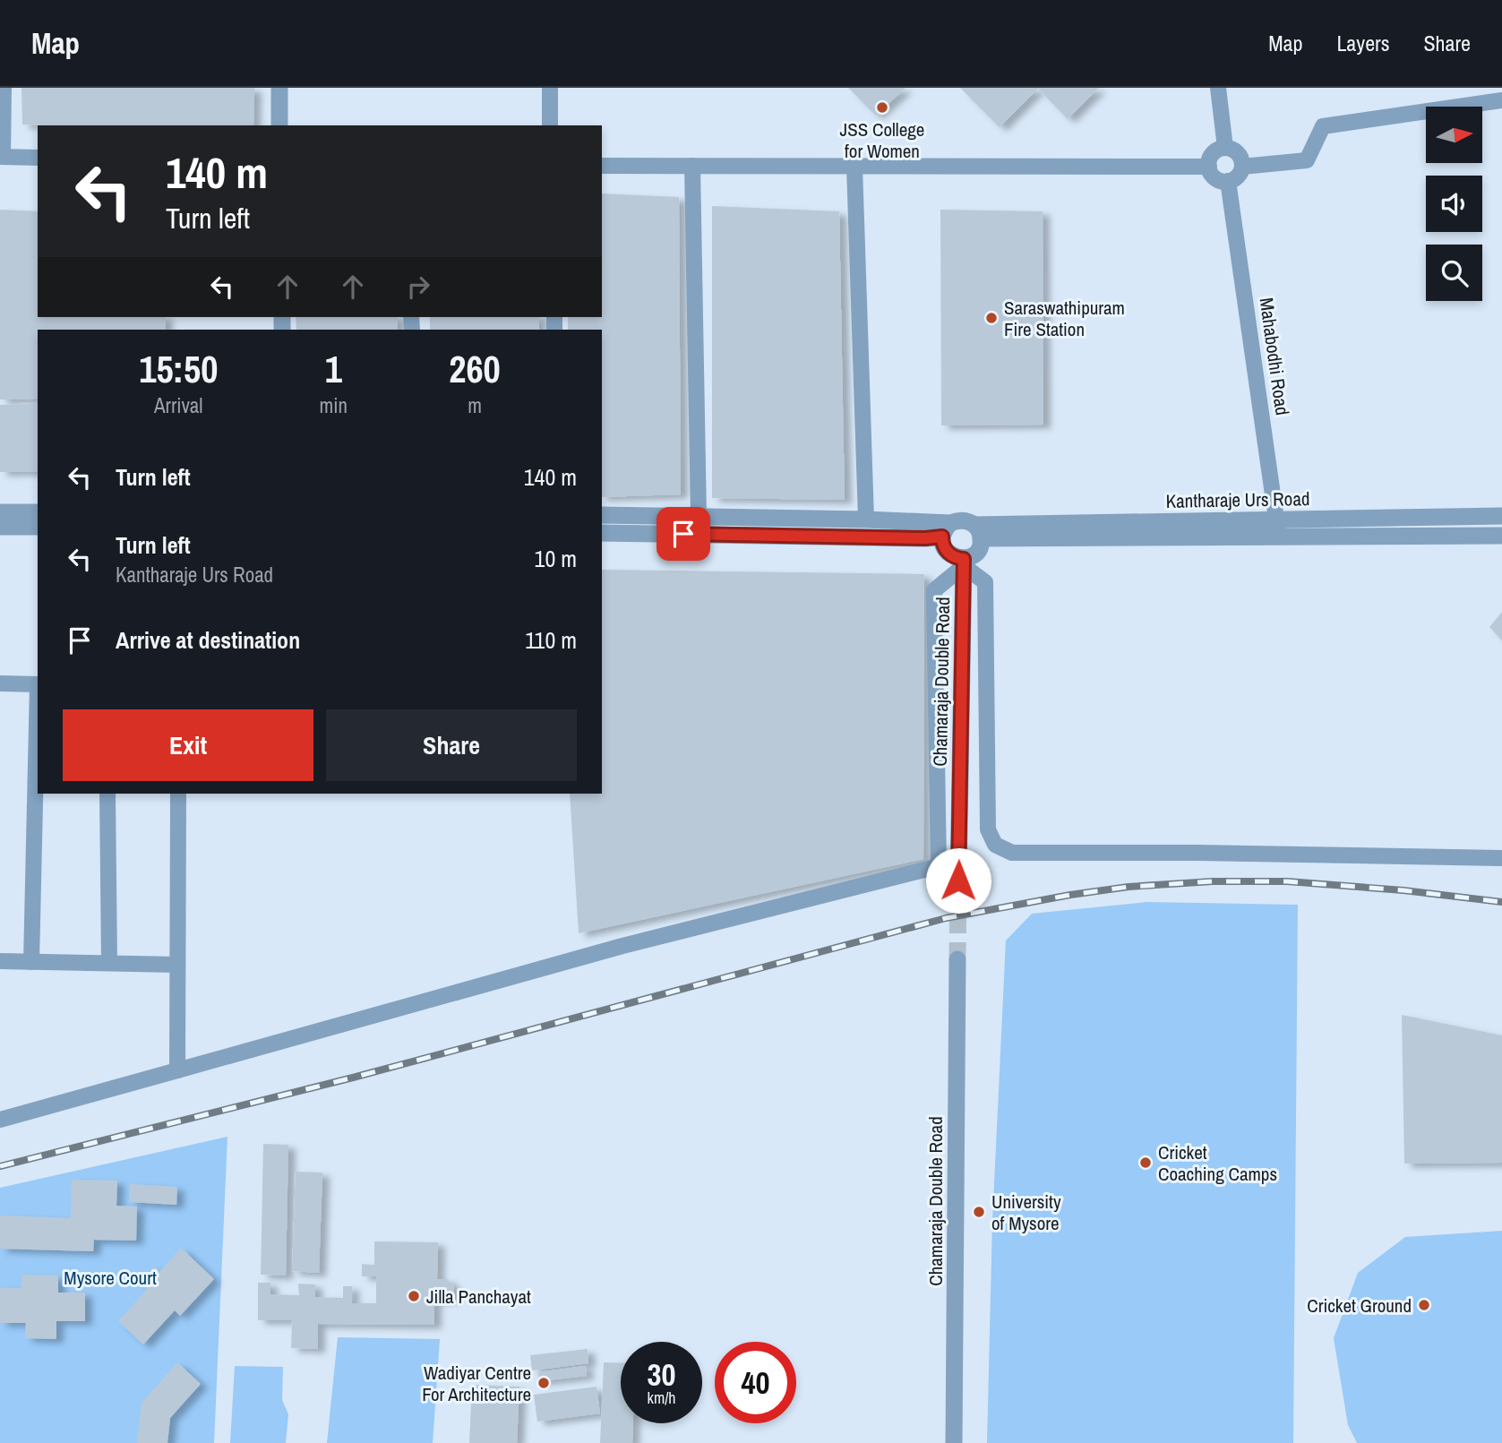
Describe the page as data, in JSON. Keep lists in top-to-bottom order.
{
  "streets": {
    "street": ["Mahabodhi Road", "Kantharaje Urs Road", "Chamaraja Double Road"]
  },
  "crossings": [
    ["Mahabodhi Road", "Kantharaje Urs Road"],
    ["Kantharaje Urs Road", "Chamaraja Double Road"]
  ],
  "parks": ["Mysore Court"],
  "places": [
    "JSS College for Women",
    "Saraswathipuram Fire Station",
    "Cricket Coaching Camps",
    "University of Mysore",
    "Jilla Panchayat",
    "Cricket Ground",
    "Wadiyar Centre For Architecture"
  ],
  "north": "right",
  "page": {
    "header": "Map",
    "nav": ["Map", "Layers", "Share"],
    "turn": ["140 m", "Turn left"],
    "eta": [
      "15:50",
      "Arrival",
      "1",
      "min",
      "260",
      "m"
    ],
    "list": [
      {
        "name": "Turn left",
        "value": "140 m"
      },
      {
        "name": "Turn left",
        "note": "Kantharaje Urs Road",
        "value": "10 m"
      },
      {
        "name": "Arrive at destination",
        "value": "110 m"
      }
    ],
    "buttons": ["Exit", "Share"],
    "speed": "30 km/h",
    "limit": "40"
  }
}
